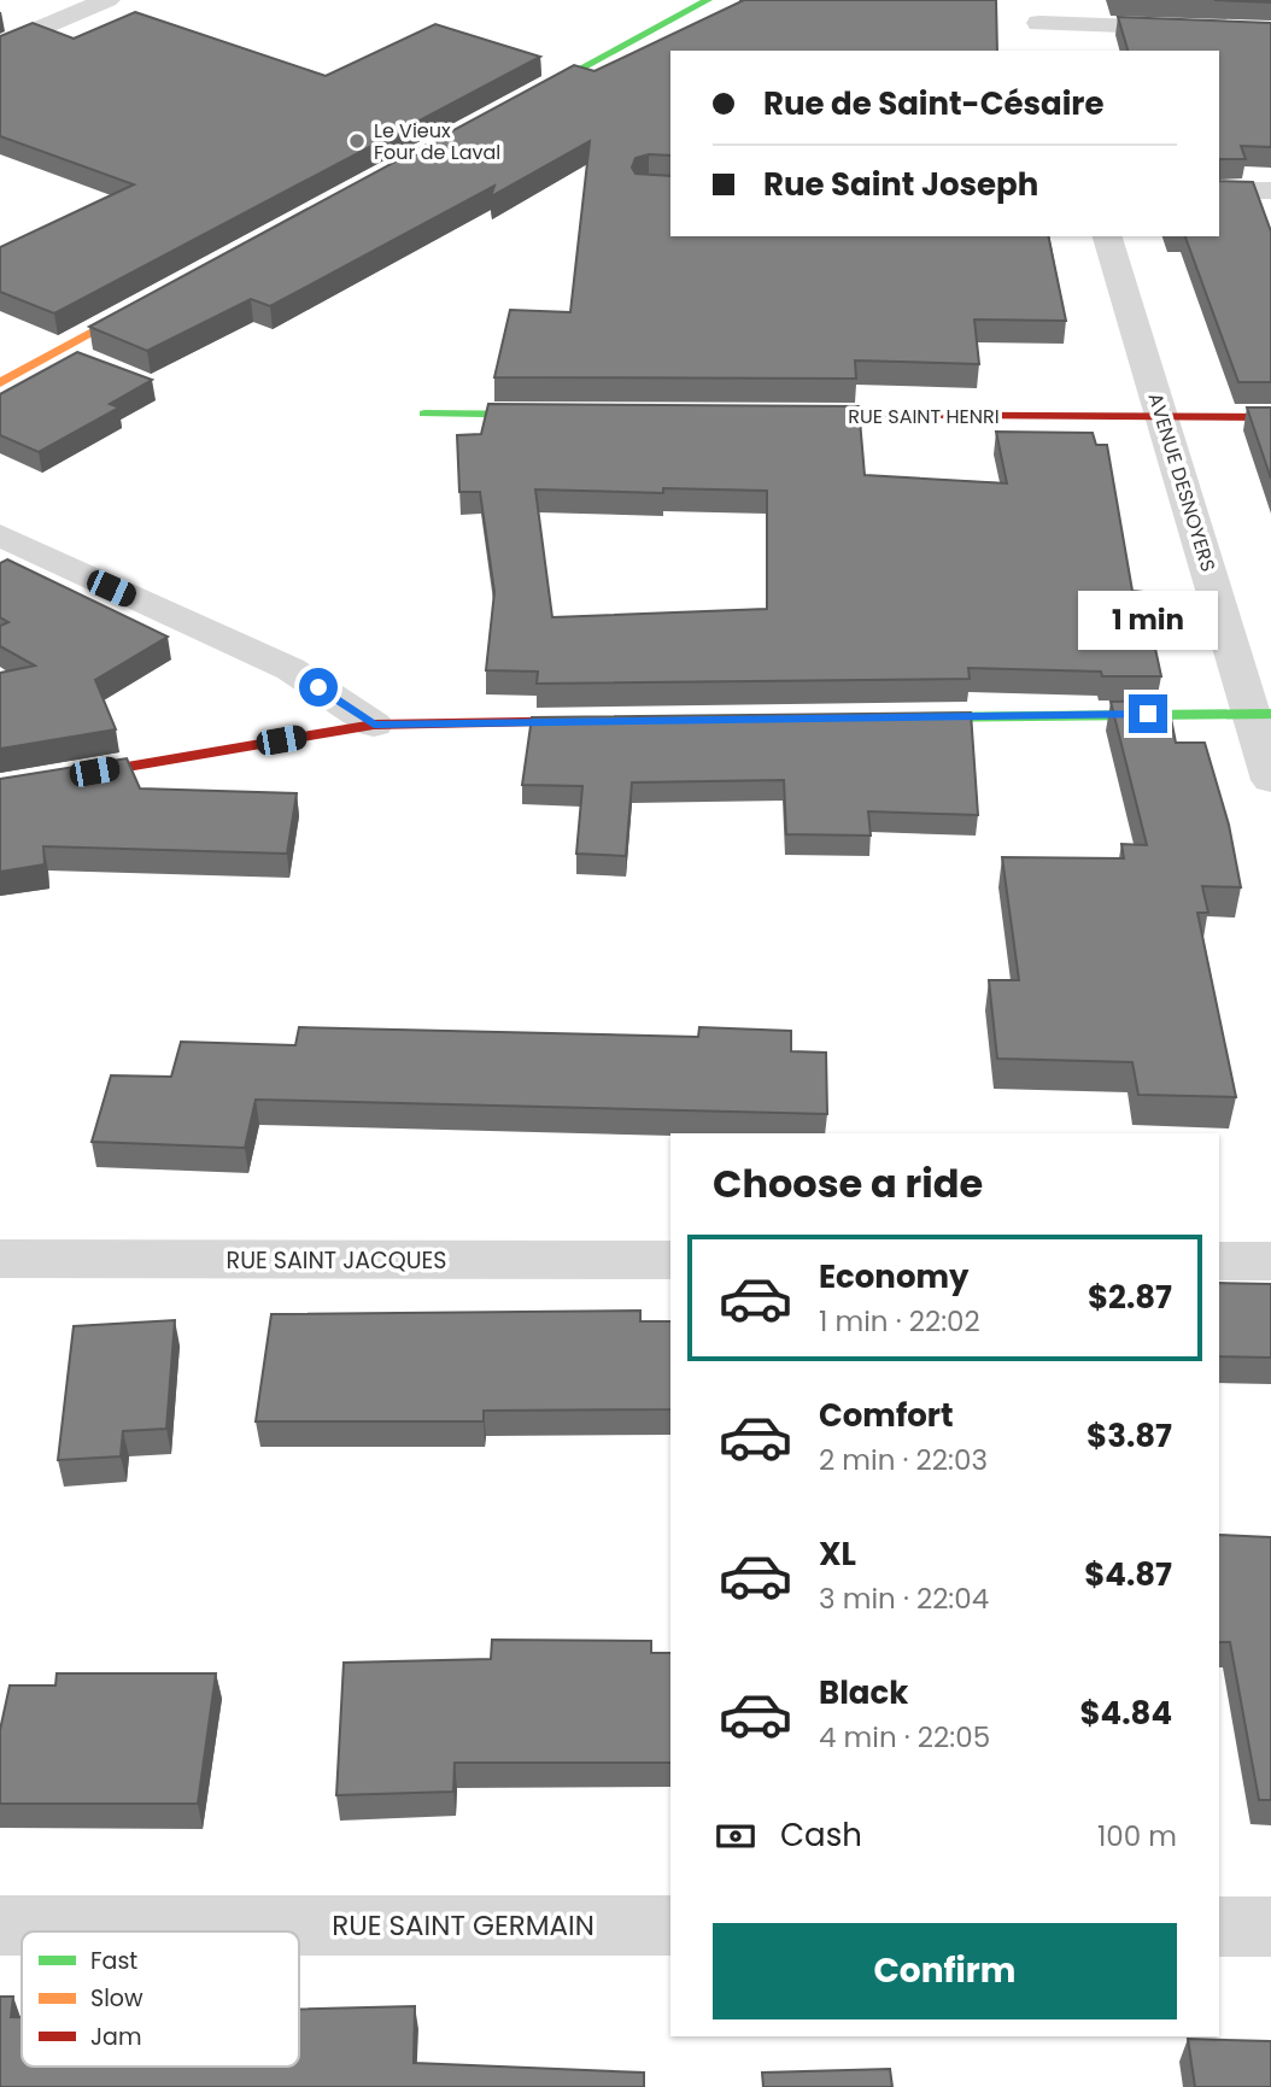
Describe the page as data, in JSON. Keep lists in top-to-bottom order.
{
  "streets": {
    "street": [
      "RUE SAINT HENRI",
      "AVENUE DESNOYERS",
      "RUE SAINT JACQUES",
      "RUE SAINT GERMAIN"
    ]
  },
  "crossings": [
    ["RUE SAINT HENRI", "AVENUE DESNOYERS"]
  ],
  "places": ["Le Vieux Four de Laval"],
  "legend": ["Fast", "Slow", "Jam"],
  "page": {
    "banner": ["Rue de Saint-Césaire", "Rue Saint Joseph"],
    "bubble": "1 min",
    "heading": "Choose a ride",
    "list": [
      {
        "name": "Economy",
        "note": "1 min · 22:02",
        "value": "$2.87"
      },
      {
        "name": "Comfort",
        "note": "2 min · 22:03",
        "value": "$3.87"
      },
      {
        "name": "XL",
        "note": "3 min · 22:04",
        "value": "$4.87"
      },
      {
        "name": "Black",
        "note": "4 min · 22:05",
        "value": "$4.84"
      }
    ],
    "pay": ["Cash", "100 m"],
    "buttons": "Confirm"
  }
}
